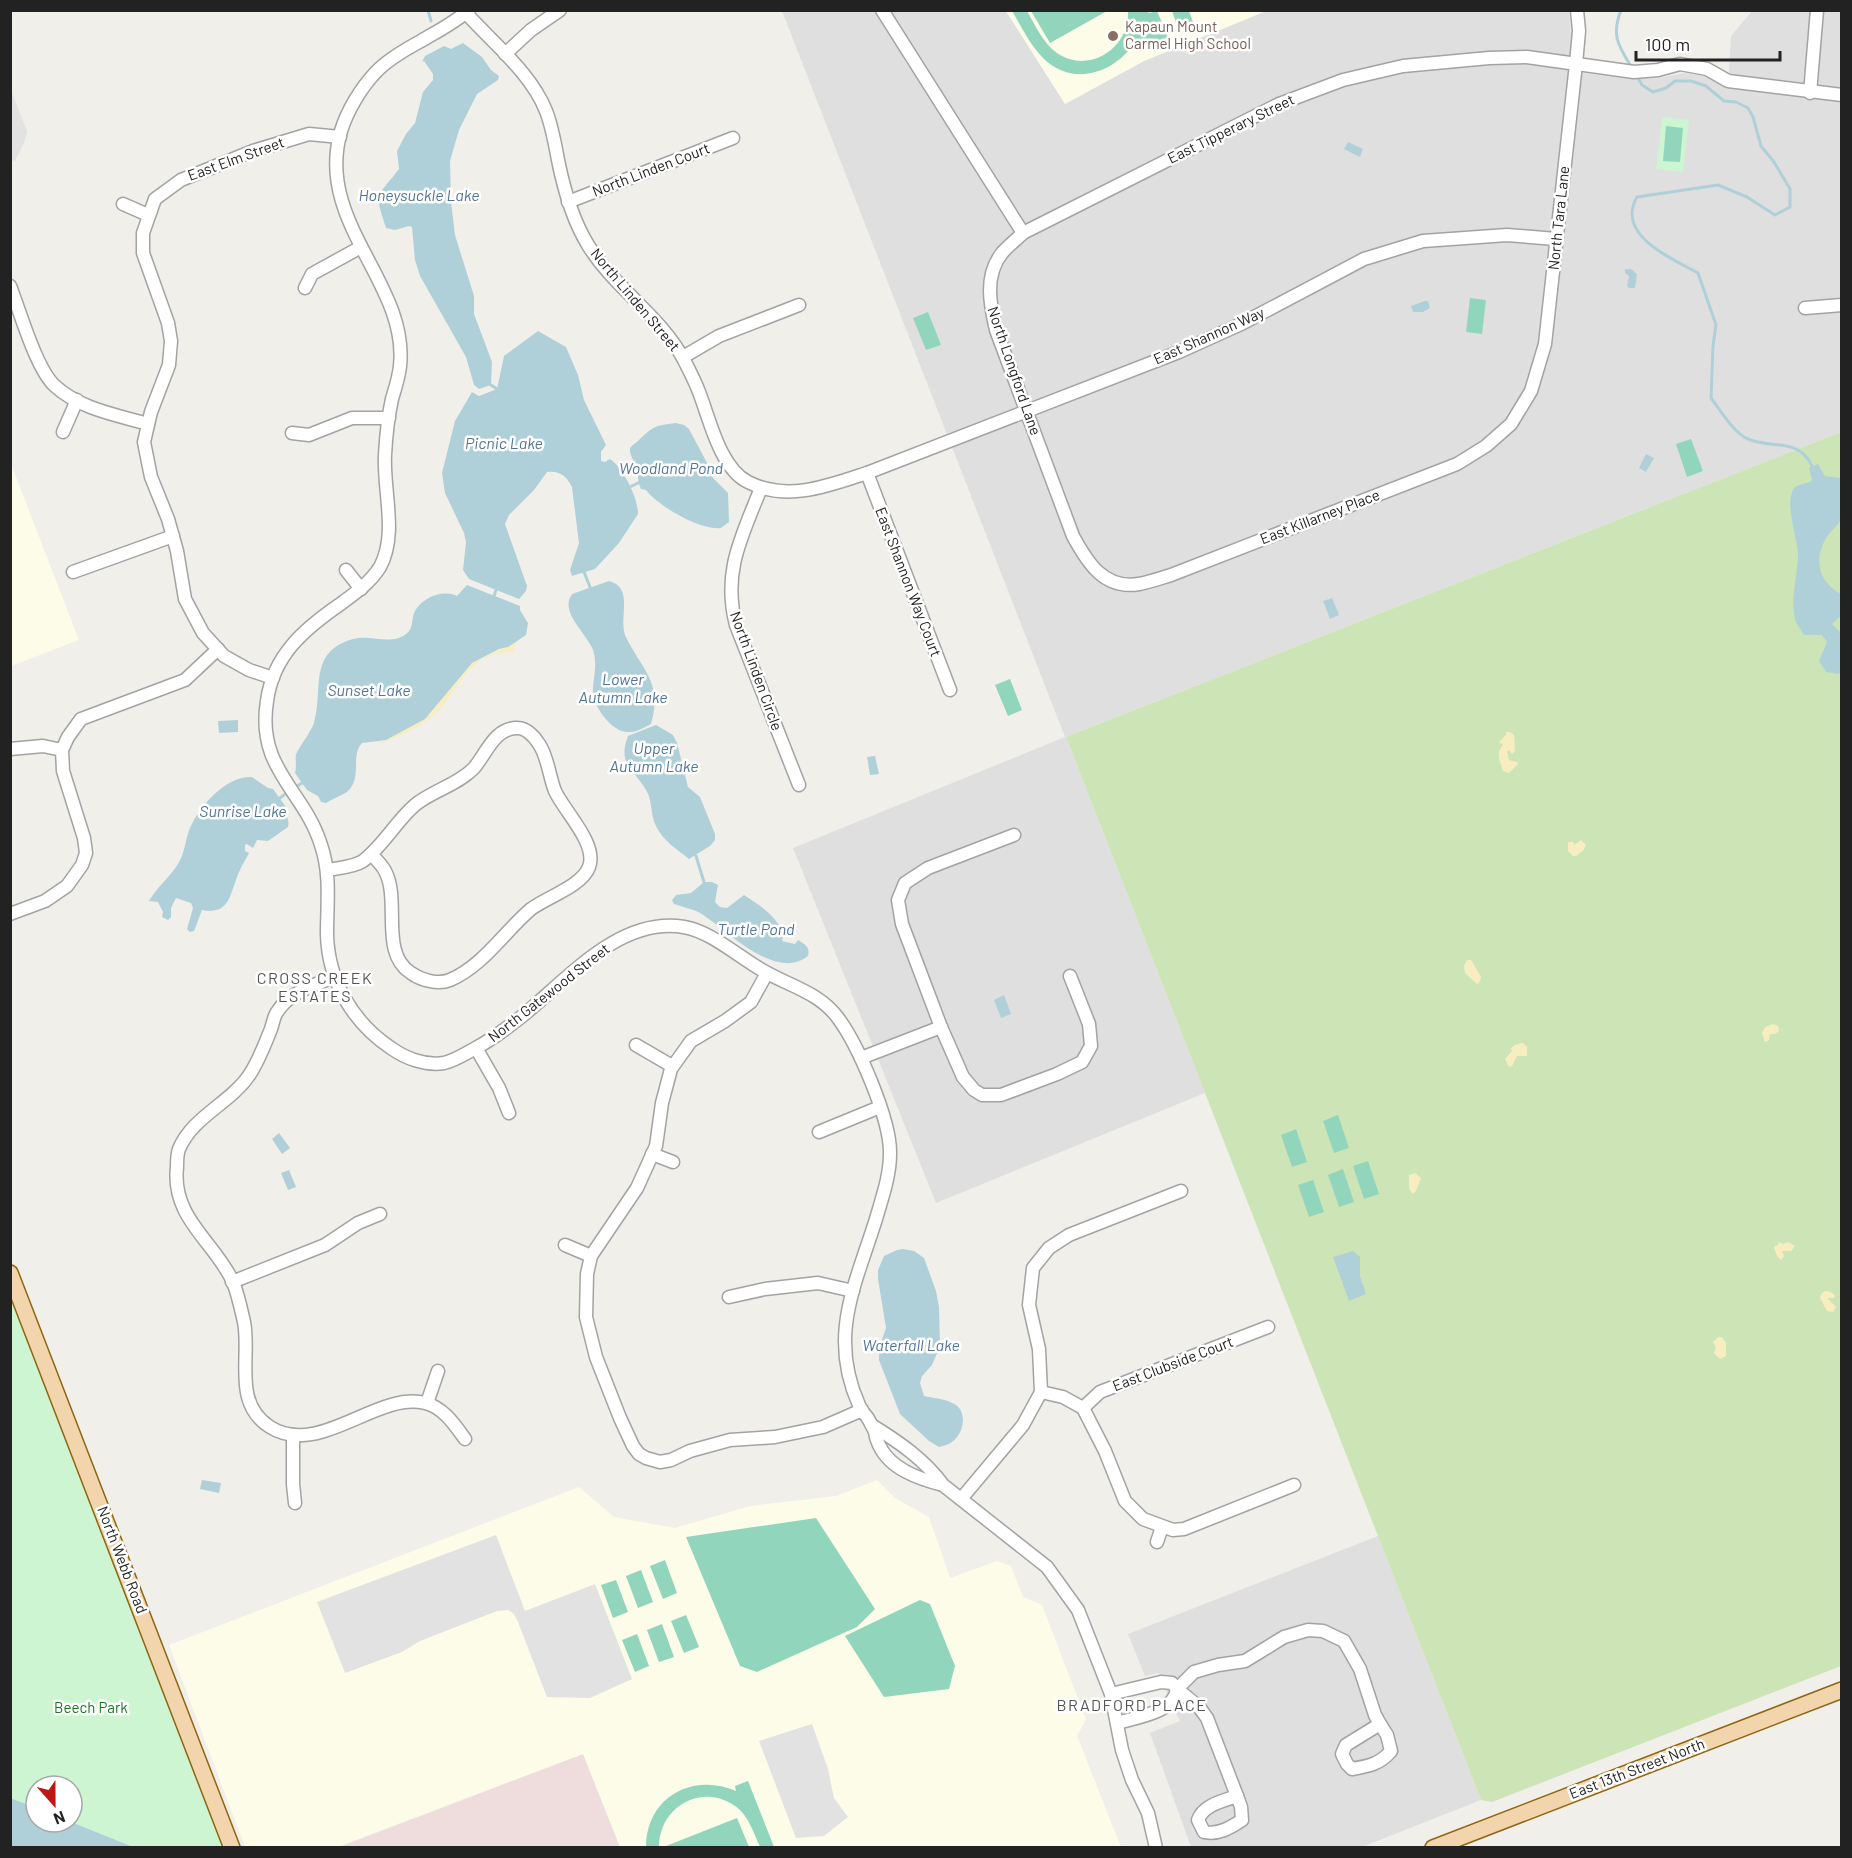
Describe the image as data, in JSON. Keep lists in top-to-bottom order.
{
  "streets": {
    "main road": ["North Webb Road", "East 13th Street North"],
    "street": [
      "East Tipperary Street",
      "East Elm Street",
      "North Linden Court",
      "North Tara Lane",
      "North Linden Street",
      "East Shannon Way",
      "North Longford Lane",
      "East Killarney Place",
      "East Shannon Way Court",
      "North Linden Circle",
      "North Gatewood Street",
      "East Clubside Court"
    ]
  },
  "crossings": [
    ["East Tipperary Street", "North Tara Lane"],
    ["East Tipperary Street", "North Longford Lane"],
    ["East Elm Street", "North Gatewood Street"],
    ["North Linden Court", "North Linden Street"],
    ["North Tara Lane", "East Shannon Way"],
    ["North Tara Lane", "East Killarney Place"],
    ["North Linden Street", "East Shannon Way"],
    ["North Linden Street", "East Shannon Way Court"],
    ["North Linden Street", "North Linden Circle"],
    ["North Linden Street", "North Gatewood Street"],
    ["East Shannon Way", "North Longford Lane"],
    ["East Shannon Way", "East Shannon Way Court"],
    ["North Longford Lane", "East Killarney Place"]
  ],
  "districts": ["CROSS CREEK ESTATES", "BRADFORD PLACE"],
  "water": [
    "Honeysuckle Lake",
    "Picnic Lake",
    "Woodland Pond",
    "Lower Autumn Lake",
    "Sunset Lake",
    "Upper Autumn Lake",
    "Sunrise Lake",
    "Turtle Pond",
    "Waterfall Lake"
  ],
  "parks": ["Beech Park"],
  "places": ["Kapaun Mount Carmel High School"],
  "scale_bar": "100 m",
  "north": "bottom"
}
